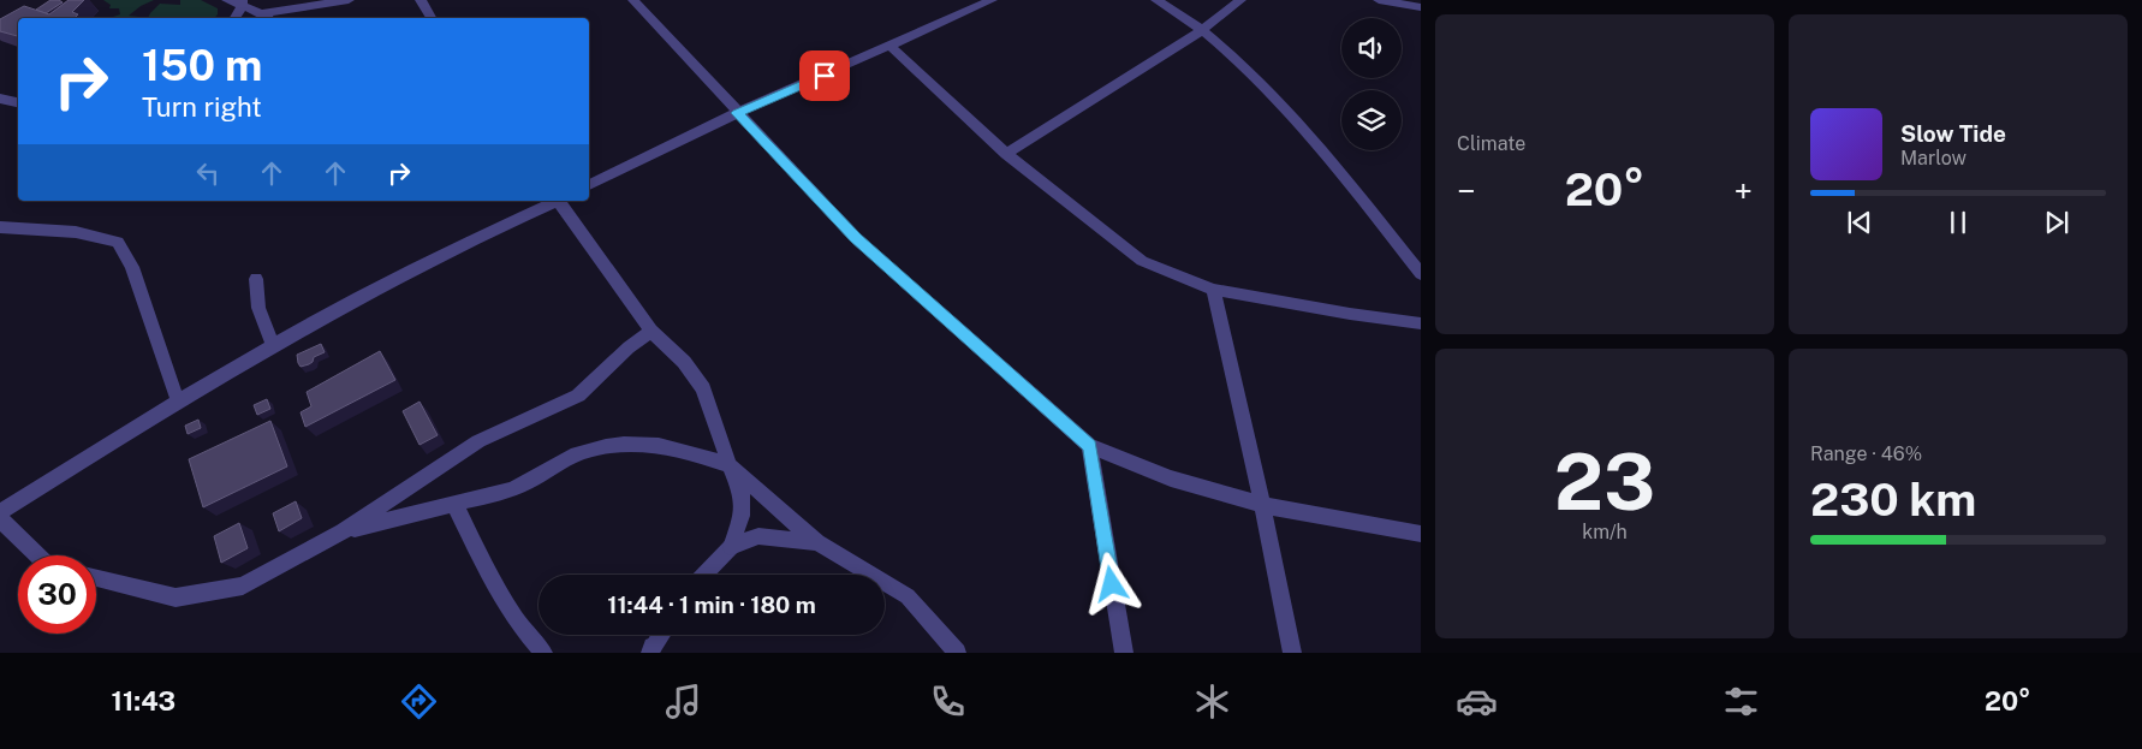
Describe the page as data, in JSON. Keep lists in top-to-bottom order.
{
  "page": {
    "tile": [
      "Climate",
      ["23", "km/h"],
      ["Range · 46%", "230 km"]
    ],
    "turn": ["150 m", "Turn right"],
    "song": ["Slow Tide", "Marlow"],
    "heat": ["−", "20°", "+"],
    "limit": "30",
    "trip": "11:44 · 1 min · 180 m",
    "tabs": ["11:43", "20°"]
  }
}
